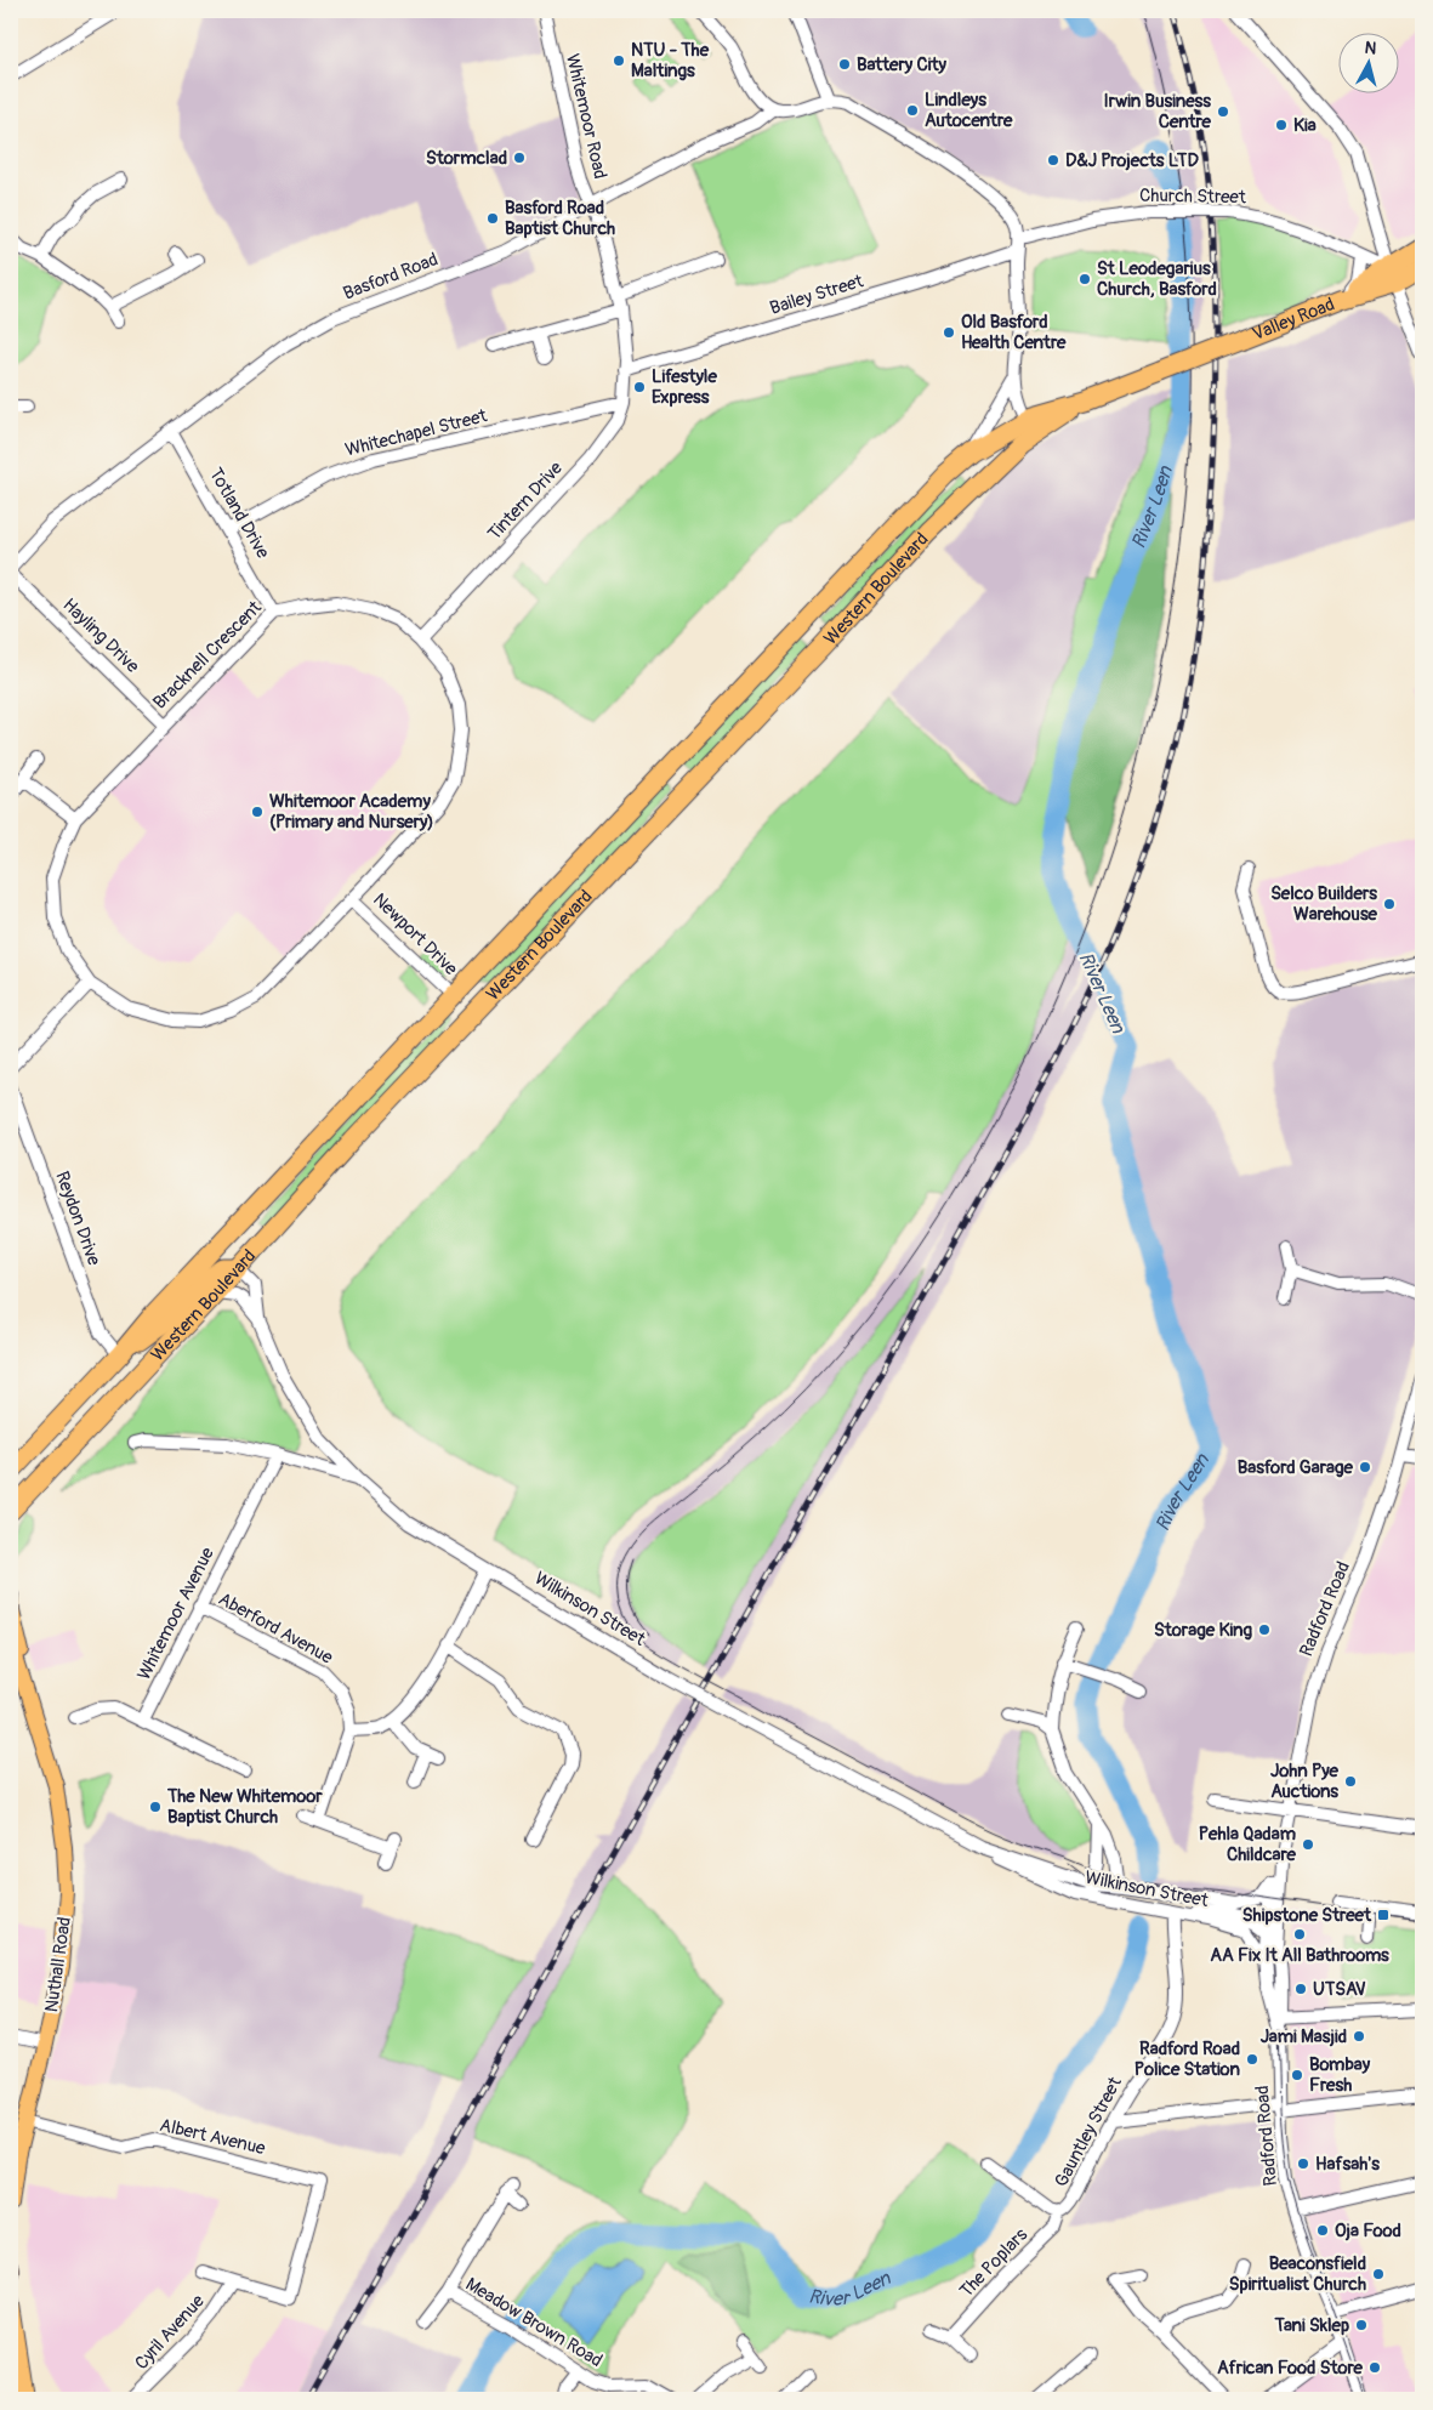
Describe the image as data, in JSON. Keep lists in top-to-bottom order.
{
  "streets": {
    "highway": ["Valley Road", "Western Boulevard"],
    "main road": ["Nuthall Road"],
    "street": [
      "Whitemoor Road",
      "Church Street",
      "Basford Road",
      "Bailey Street",
      "Whitechapel Street",
      "Tintern Drive",
      "Totland Drive",
      "Hayling Drive",
      "Bracknell Crescent",
      "Newport Drive",
      "Reydon Drive",
      "Wilkinson Street",
      "Radford Road",
      "Whitemoor Avenue",
      "Aberford Avenue",
      "Gauntley Street",
      "Albert Avenue",
      "The Poplars",
      "Meadow Brown Road",
      "Cyril Avenue"
    ]
  },
  "crossings": [
    ["Whitemoor Road", "Basford Road"],
    ["Whitemoor Road", "Bailey Street"],
    ["Whitemoor Road", "Tintern Drive"],
    ["Church Street", "Valley Road"],
    ["Basford Road", "Totland Drive"],
    ["Bailey Street", "Tintern Drive"],
    ["Bailey Street", "Western Boulevard"],
    ["Valley Road", "Western Boulevard"],
    ["Whitechapel Street", "Tintern Drive"],
    ["Whitechapel Street", "Totland Drive"],
    ["Tintern Drive", "Bracknell Crescent"],
    ["Totland Drive", "Bracknell Crescent"],
    ["Western Boulevard", "Newport Drive"],
    ["Western Boulevard", "Reydon Drive"],
    ["Western Boulevard", "Wilkinson Street"],
    ["Hayling Drive", "Bracknell Crescent"],
    ["Bracknell Crescent", "Newport Drive"],
    ["Wilkinson Street", "Radford Road"],
    ["Wilkinson Street", "Gauntley Street"],
    ["Whitemoor Avenue", "Aberford Avenue"],
    ["Nuthall Road", "Albert Avenue"],
    ["Gauntley Street", "The Poplars"],
    ["Albert Avenue", "Cyril Avenue"]
  ],
  "water": ["River Leen"],
  "places": {
    "other": [
      "NTU - The Maltings",
      "Battery City",
      "Lindleys Autocentre",
      "Irwin Business Centre",
      "Kia",
      "Stormclad",
      "D&J Projects LTD",
      "Basford Road Baptist Church",
      "St Leodegarius Church, Basford",
      "Old Basford Health Centre",
      "Lifestyle Express",
      "Whitemoor Academy (Primary and Nursery)",
      "Selco Builders Warehouse",
      "Basford Garage",
      "Storage King",
      "John Pye Auctions",
      "The New Whitemoor Baptist Church",
      "Pehla Qadam Childcare",
      "AA Fix It All Bathrooms",
      "UTSAV",
      "Jami Masjid",
      "Radford Road Police Station",
      "Bombay Fresh",
      "Hafsah's",
      "Oja Food",
      "Beaconsfield Spiritualist Church",
      "Tani Sklep",
      "African Food Store"
    ],
    "transit": ["Shipstone Street"]
  },
  "north": "top"
}
